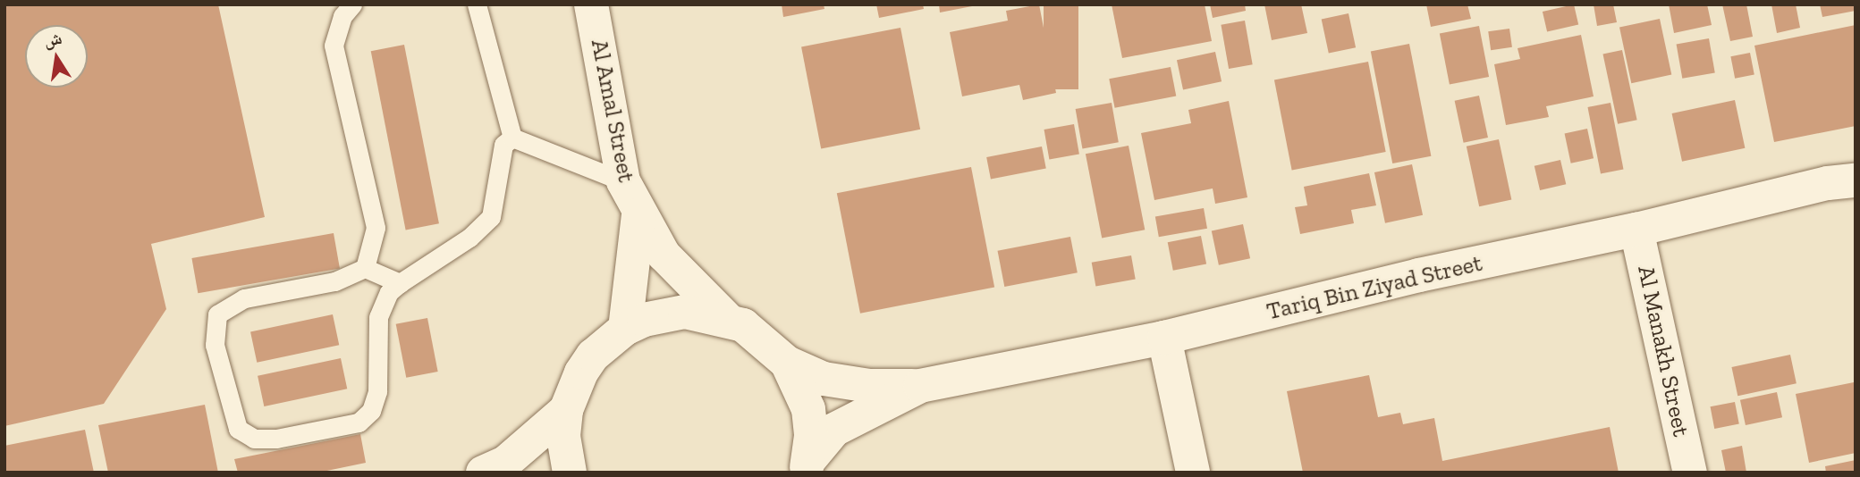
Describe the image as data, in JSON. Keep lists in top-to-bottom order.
{
  "streets": {
    "street": ["Al Amal Street", "Tariq Bin Ziyad Street", "Al Manakh Street"]
  },
  "crossings": [
    ["Tariq Bin Ziyad Street", "Al Manakh Street"]
  ],
  "north": "top"
}
